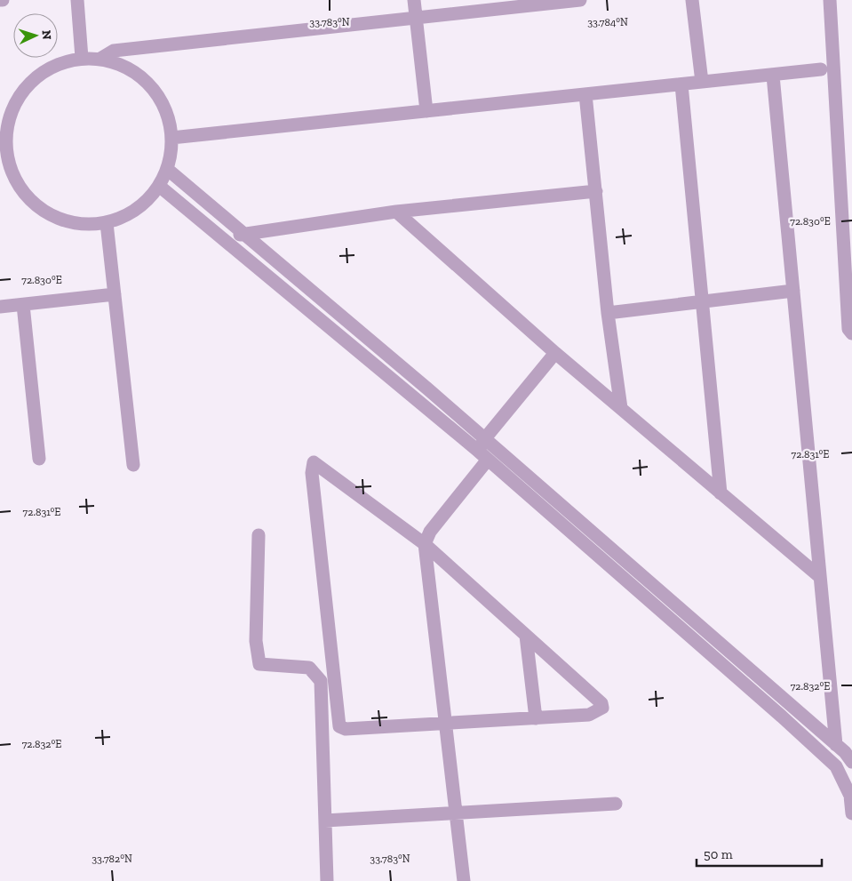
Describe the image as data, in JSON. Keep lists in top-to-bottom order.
{
  "scale_bar": "50 m",
  "north": "right",
  "coordinates": [
    "33.783°N",
    "33.784°N",
    "72.830°E",
    "72.831°E",
    "72.832°E",
    "33.782°N"
  ]
}
